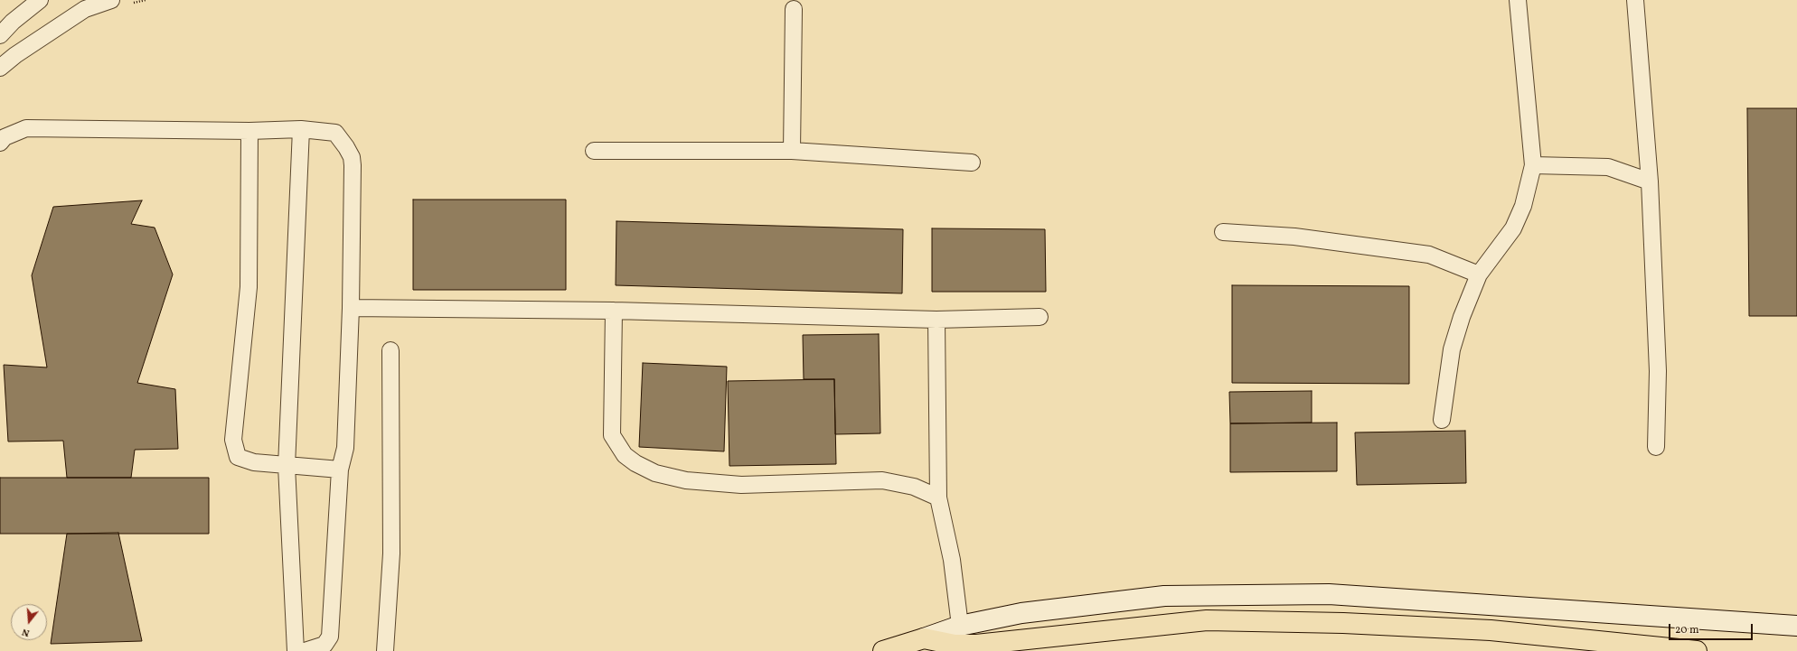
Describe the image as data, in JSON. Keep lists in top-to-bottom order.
{
  "scale_bar": "20 m",
  "north": "bottom"
}
